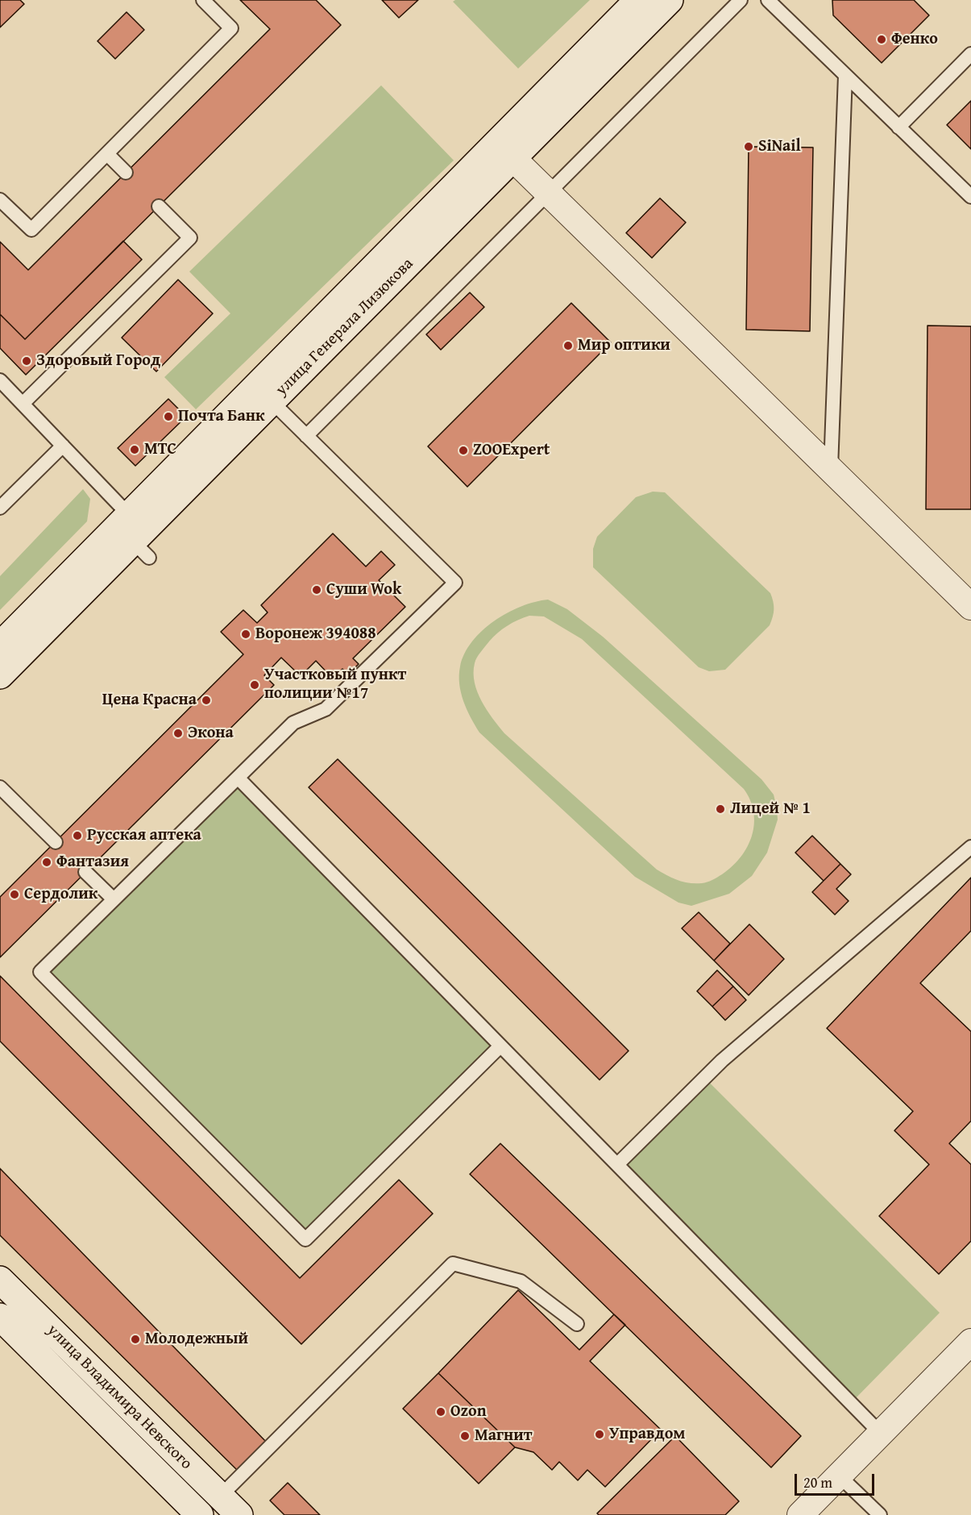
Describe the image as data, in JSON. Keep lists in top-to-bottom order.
{
  "streets": {
    "main road": ["улица Генерала Лизюкова", "улица Владимира Невского"]
  },
  "places": [
    "Фенко",
    "SiNail",
    "Мир оптики",
    "Здоровый Город",
    "Почта Банк",
    "МТС",
    "ZOOExpert",
    "Суши Wok",
    "Воронеж 394088",
    "Участковый пункт полиции №17",
    "Цена Красна",
    "Экона",
    "Лицей № 1",
    "Русская аптека",
    "Фантазия",
    "Сердолик",
    "Молодежный",
    "Ozon",
    "Управдом",
    "Магнит"
  ],
  "scale_bar": "20 m"
}
